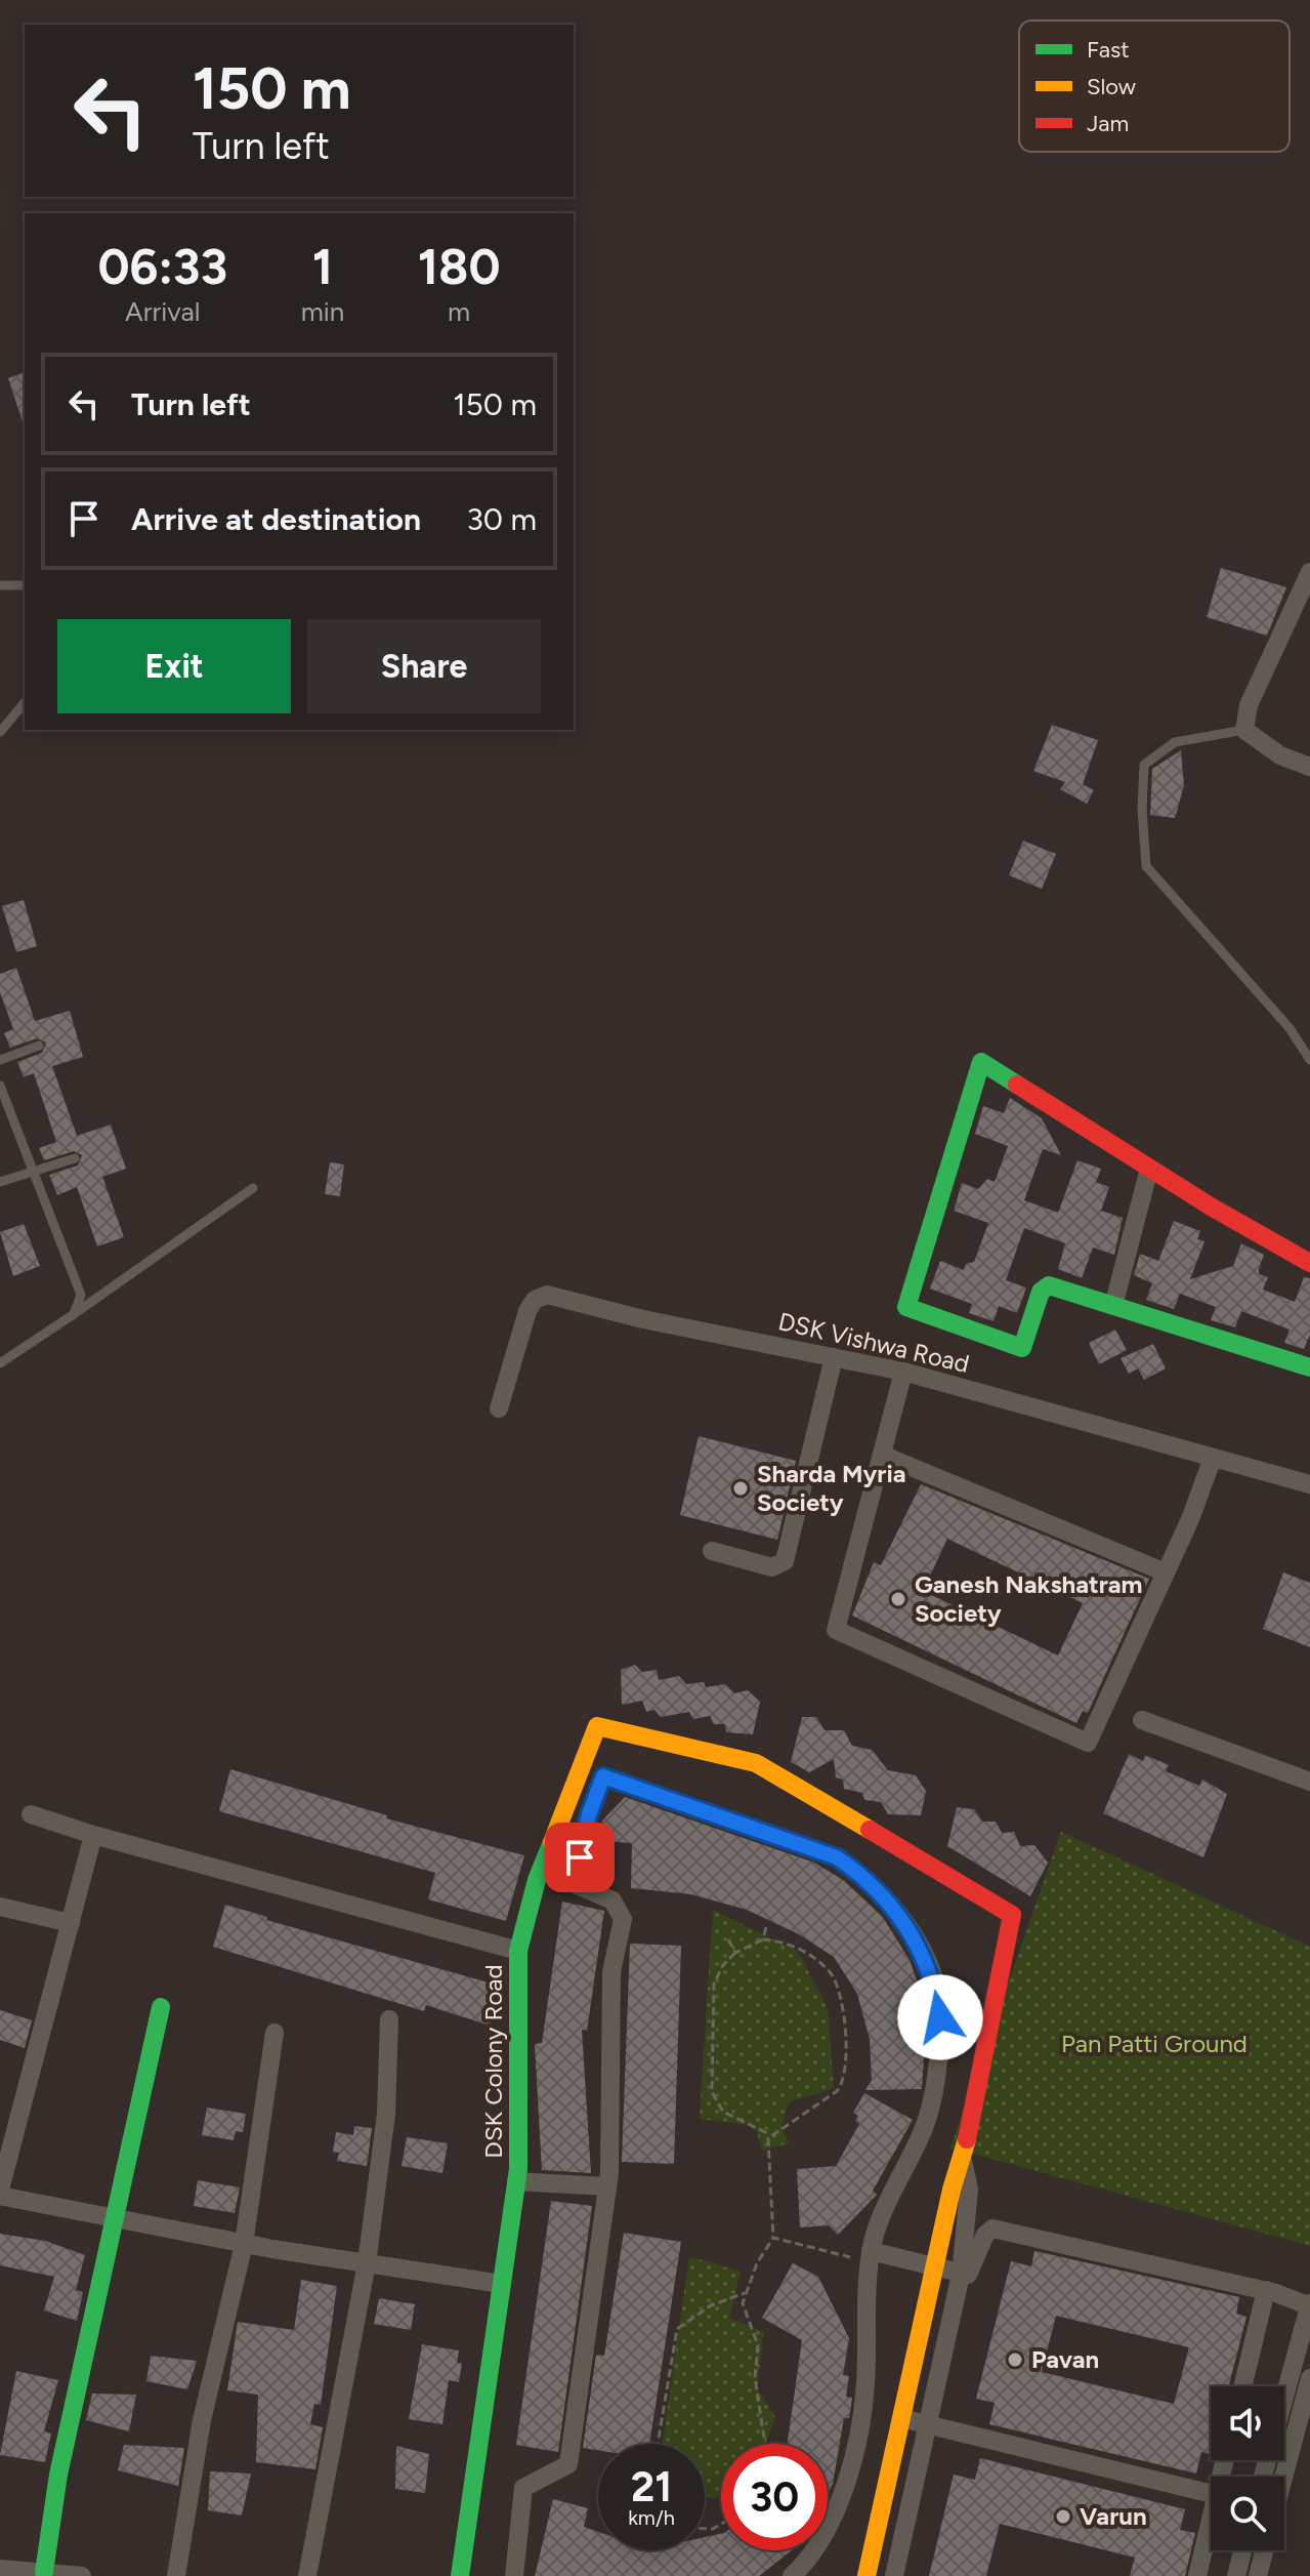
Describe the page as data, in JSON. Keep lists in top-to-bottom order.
{
  "streets": {
    "street": ["DSK Vishwa Road", "DSK Colony Road"]
  },
  "parks": ["Pan Patti Ground"],
  "places": [
    "Sharda Myria Society",
    "Ganesh Nakshatram Society",
    "Pavan",
    "Varun"
  ],
  "legend": ["Fast", "Slow", "Jam"],
  "page": {
    "turn": ["150 m", "Turn left"],
    "eta": [
      "06:33",
      "Arrival",
      "1",
      "min",
      "180",
      "m"
    ],
    "list": [
      {
        "name": "Turn left",
        "value": "150 m"
      },
      {
        "name": "Arrive at destination",
        "value": "30 m"
      }
    ],
    "buttons": ["Exit", "Share"],
    "speed": "21 km/h",
    "limit": "30"
  }
}
